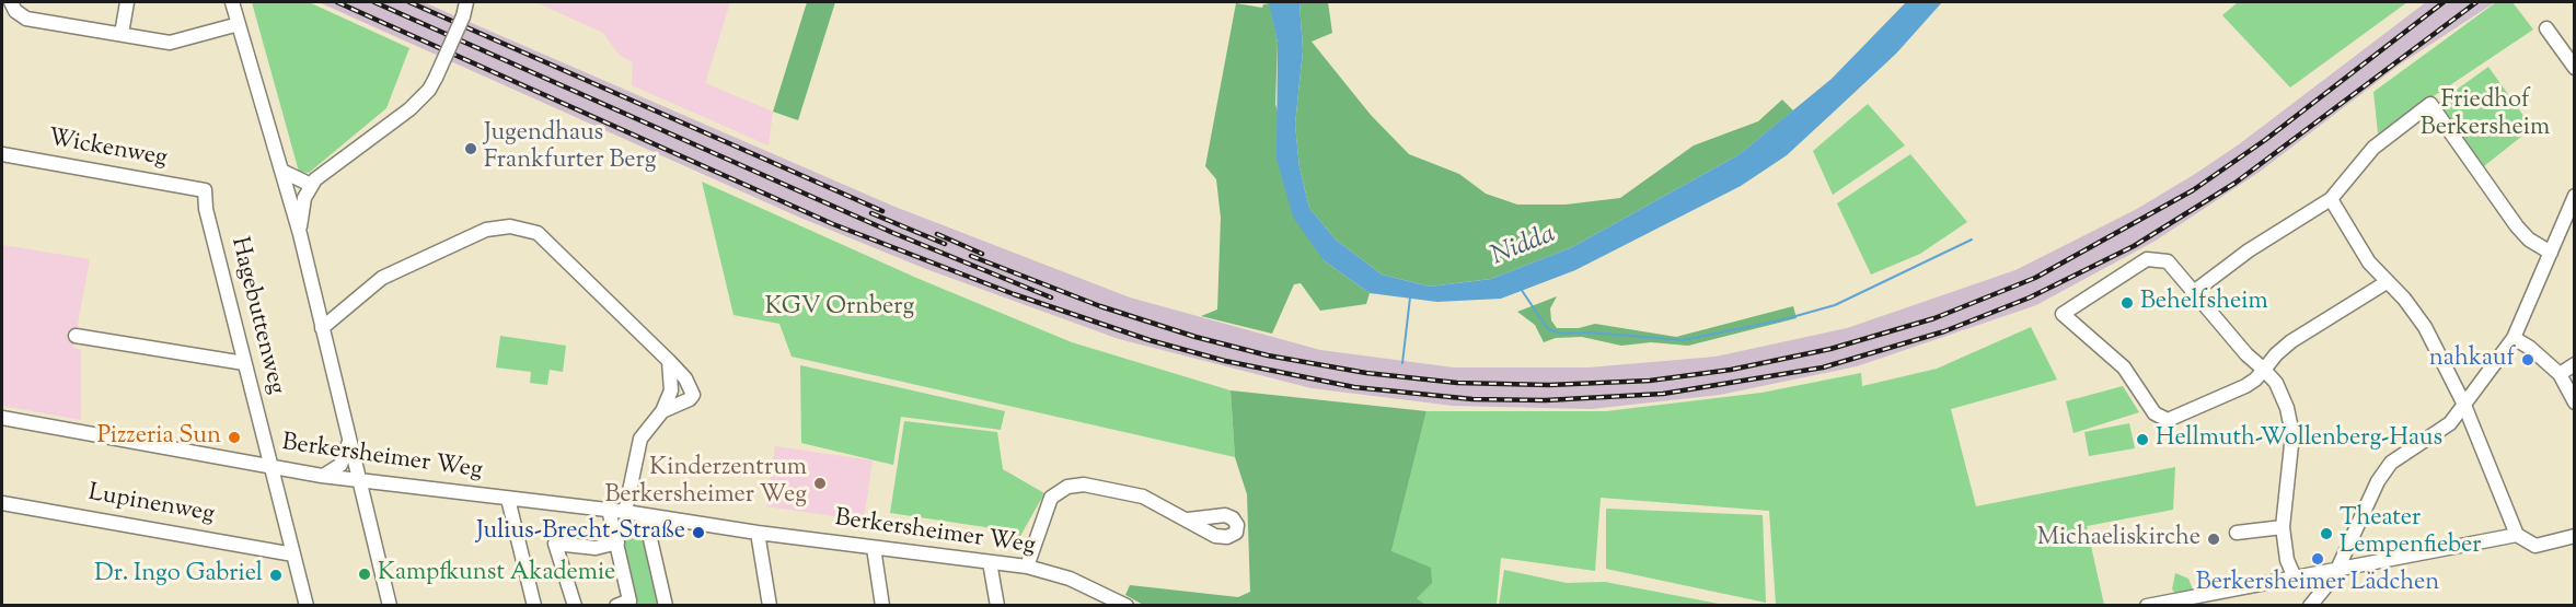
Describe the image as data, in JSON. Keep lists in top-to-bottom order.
{
  "streets": {
    "street": [
      "Wickenweg",
      "Hagebuttenweg",
      "Berkersheimer Weg",
      "Lupinenweg"
    ]
  },
  "crossings": [
    ["Wickenweg", "Hagebuttenweg"],
    ["Hagebuttenweg", "Berkersheimer Weg"],
    ["Hagebuttenweg", "Lupinenweg"]
  ],
  "water": ["Nidda"],
  "parks": ["Friedhof Berkersheim", "KGV Ornberg"],
  "places": [
    "Jugendhaus Frankfurter Berg",
    "Behelfsheim",
    "nahkauf",
    "Pizzeria Sun",
    "Hellmuth-Wollenberg-Haus",
    "Kinderzentrum Berkersheimer Weg",
    "Julius-Brecht-Straße",
    "Theater Lempenfieber",
    "Michaeliskirche",
    "Berkersheimer Lädchen",
    "Kampfkunst Akademie",
    "Dr. Ingo Gabriel"
  ]
}
